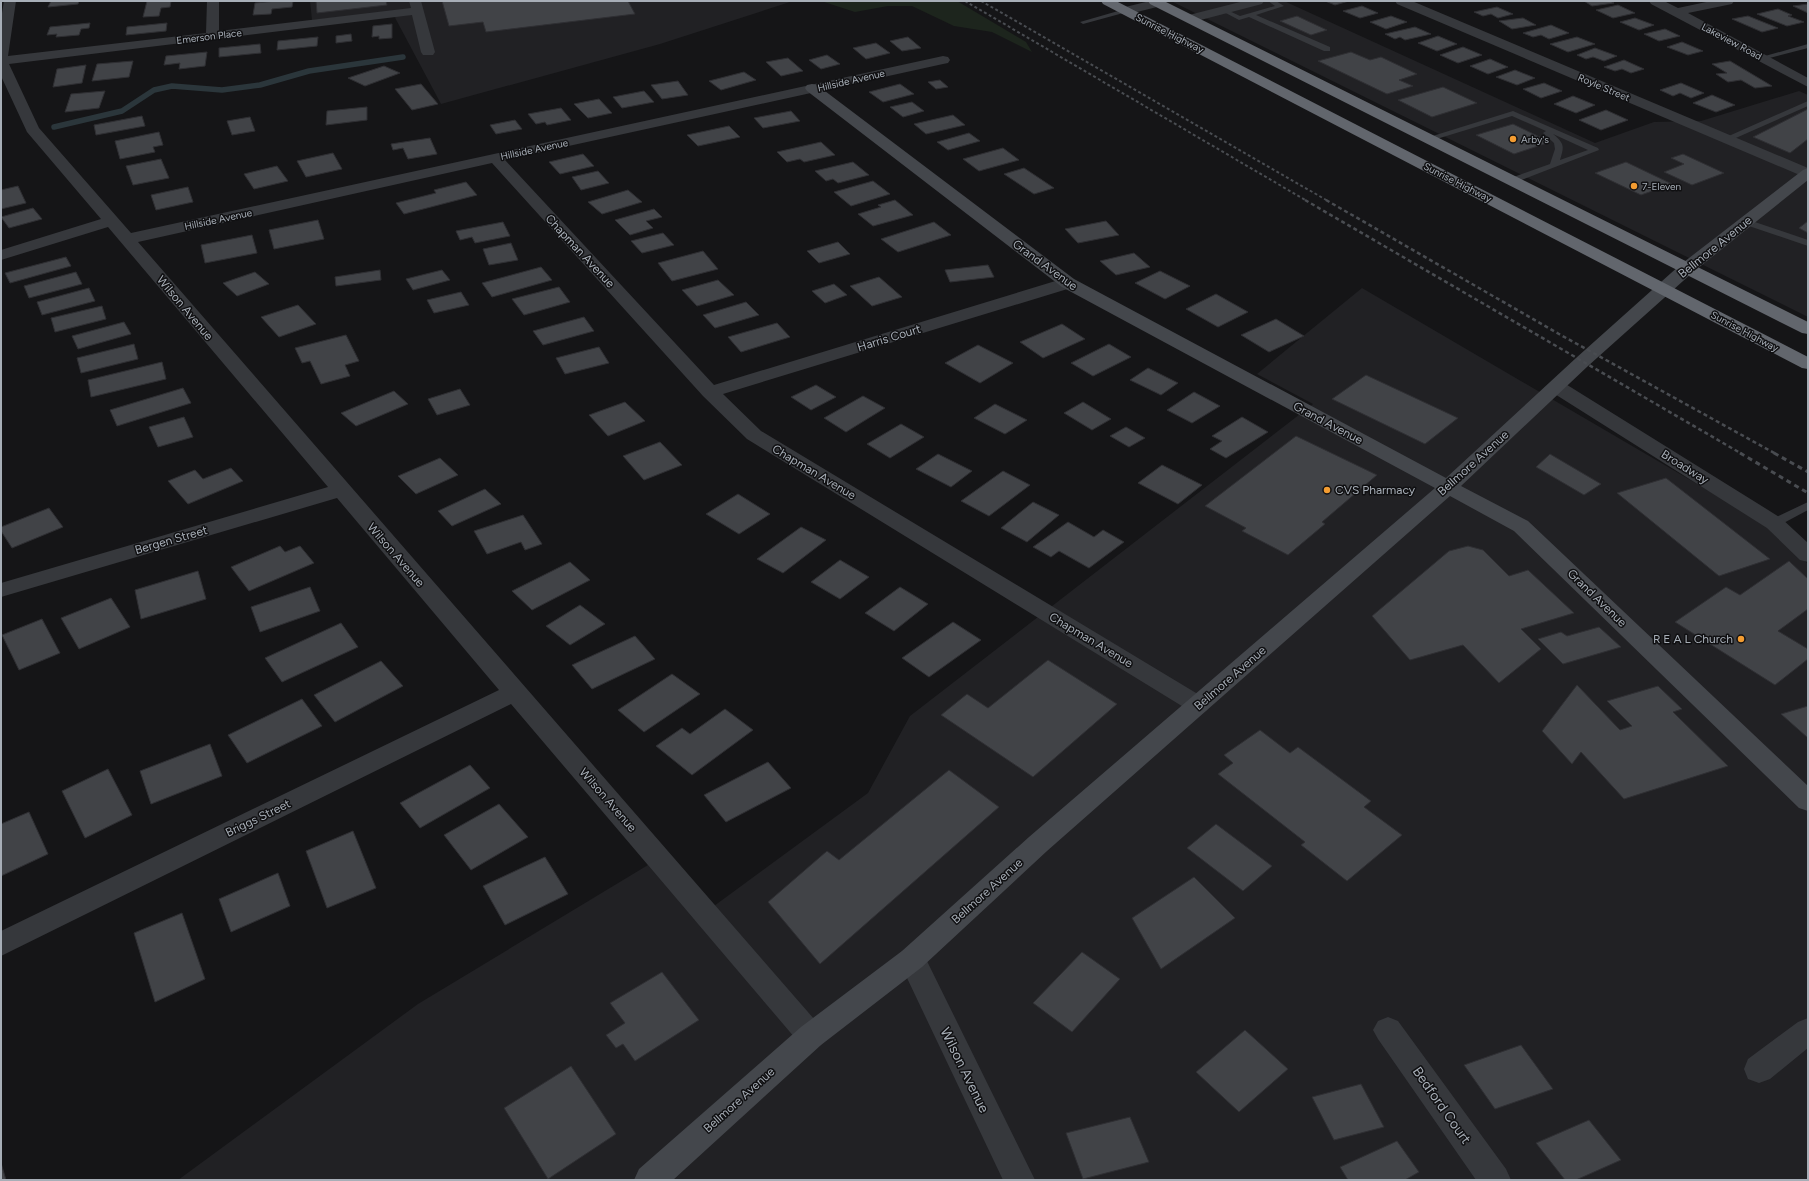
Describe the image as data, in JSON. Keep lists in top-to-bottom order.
{
  "streets": {
    "highway": ["Sunrise Highway"],
    "main road": ["Bellmore Avenue", "Grand Avenue"],
    "street": [
      "Emerson Place",
      "Lakeview Road",
      "Hillside Avenue",
      "Royle Street",
      "Chapman Avenue",
      "Wilson Avenue",
      "Harris Court",
      "Broadway",
      "Bergen Street",
      "Briggs Street",
      "Bedford Court"
    ]
  },
  "crossings": [
    ["Sunrise Highway", "Bellmore Avenue"],
    ["Emerson Place", "Wilson Avenue"],
    ["Hillside Avenue", "Chapman Avenue"],
    ["Hillside Avenue", "Grand Avenue"],
    ["Hillside Avenue", "Wilson Avenue"],
    ["Royle Street", "Bellmore Avenue"],
    ["Bellmore Avenue", "Chapman Avenue"],
    ["Bellmore Avenue", "Grand Avenue"],
    ["Bellmore Avenue", "Wilson Avenue"],
    ["Bellmore Avenue", "Broadway"],
    ["Chapman Avenue", "Harris Court"],
    ["Grand Avenue", "Harris Court"],
    ["Wilson Avenue", "Bergen Street"],
    ["Wilson Avenue", "Briggs Street"]
  ],
  "places": [
    "Arby's",
    "7-Eleven",
    "CVS Pharmacy",
    "R E A L Church"
  ]
}
